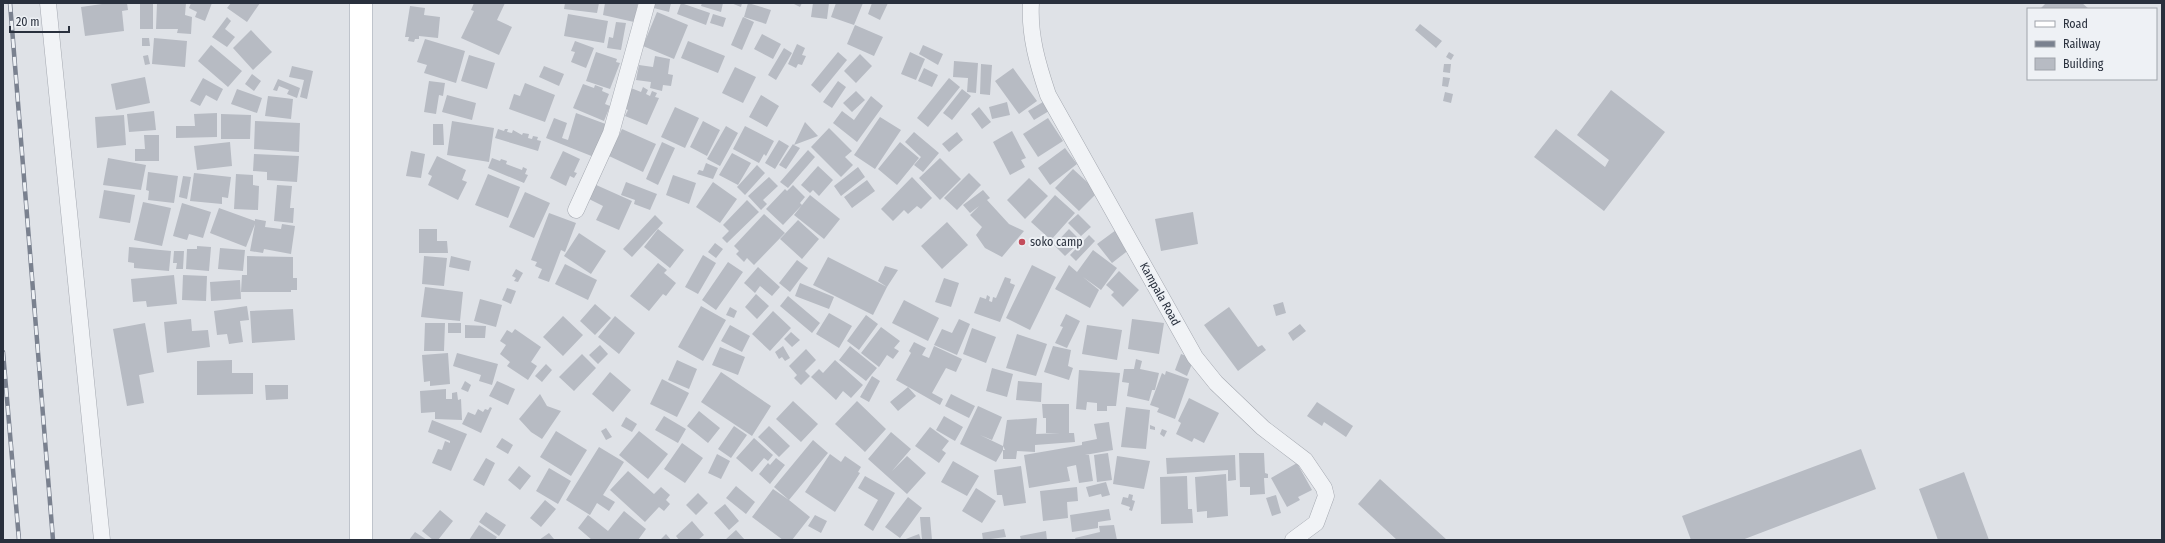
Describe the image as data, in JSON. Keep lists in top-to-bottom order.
{
  "streets": {
    "street": ["Kampala Road"]
  },
  "places": ["soko camp"],
  "legend": ["Road", "Railway", "Building"],
  "scale_bar": "20 m"
}
